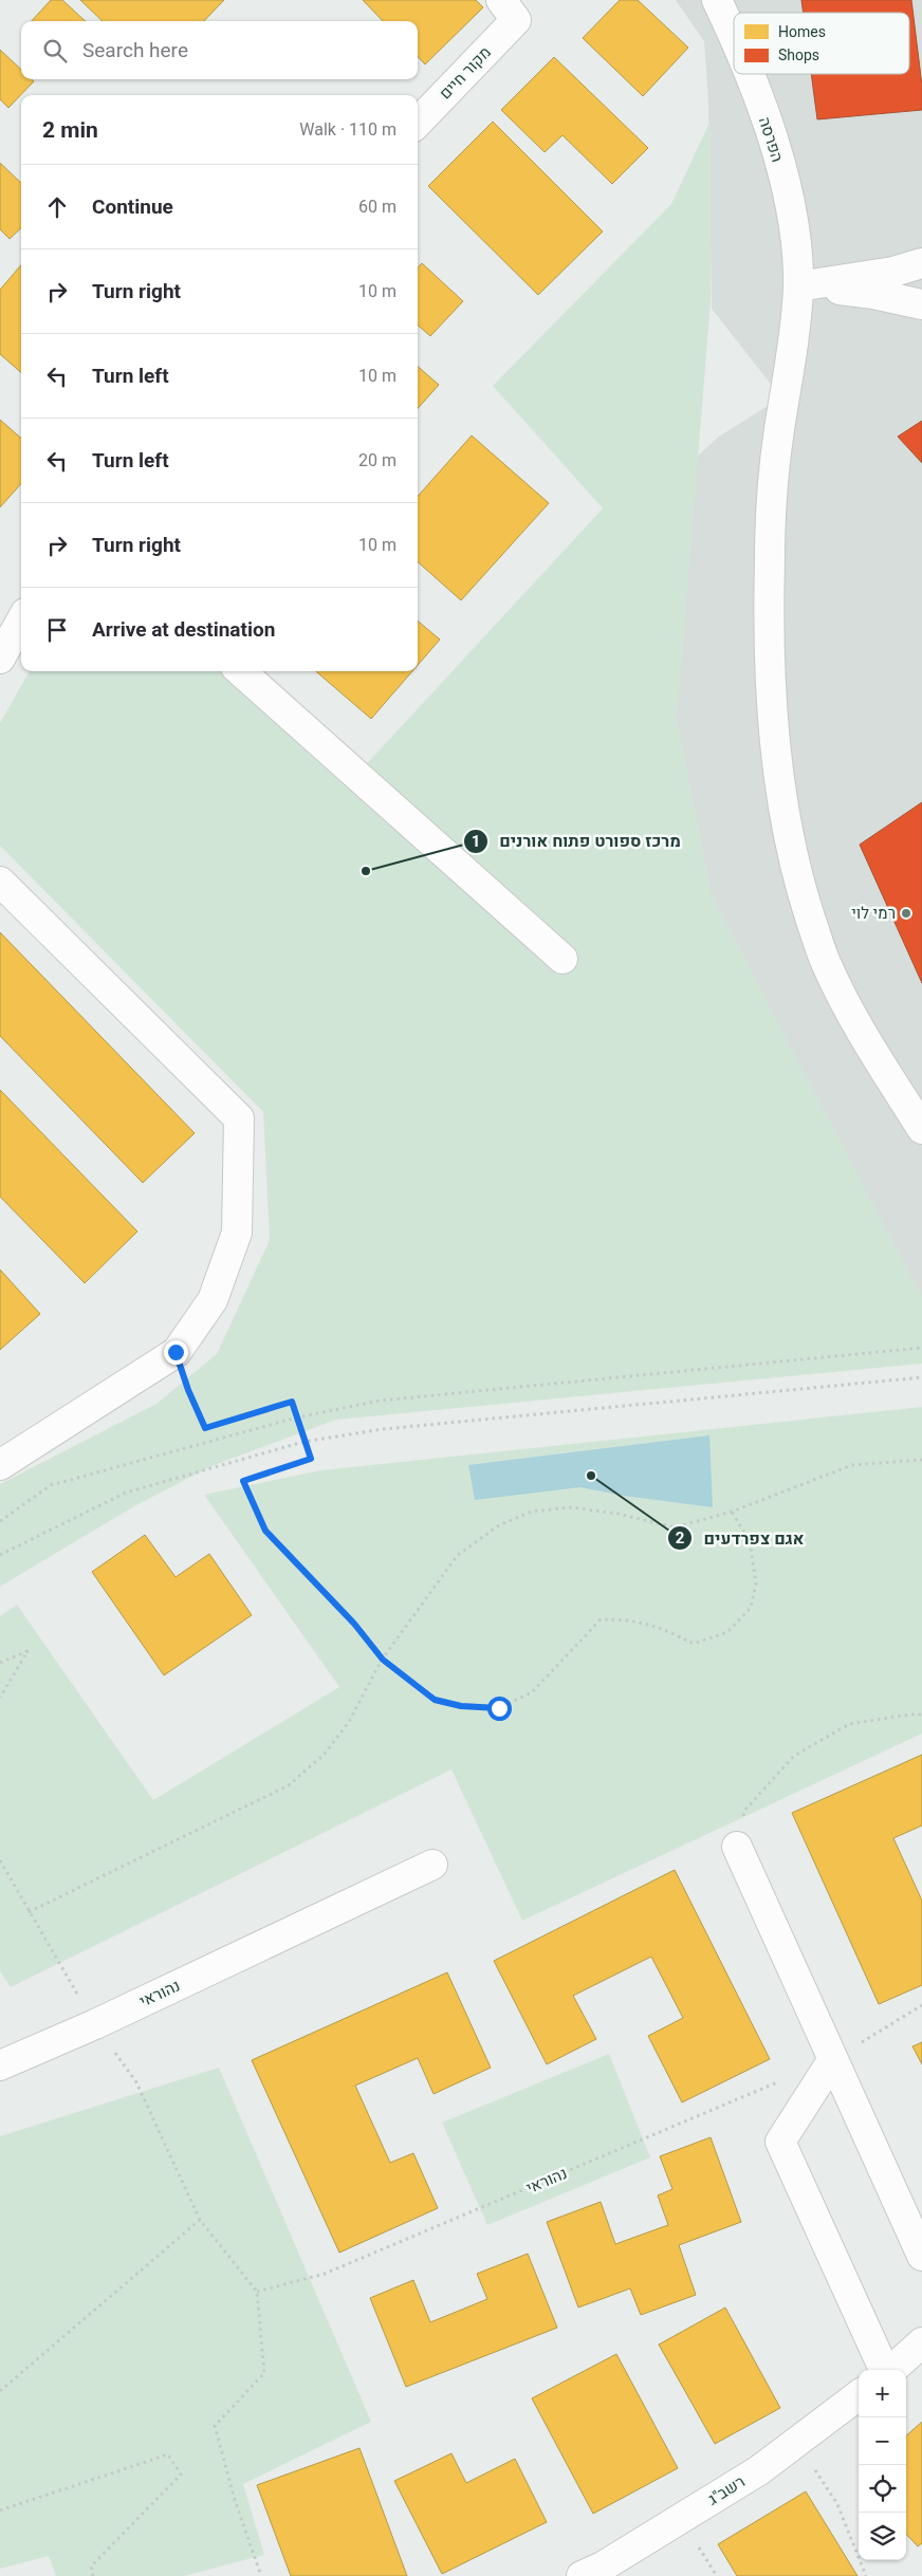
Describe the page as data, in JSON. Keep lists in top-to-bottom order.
{
  "streets": {
    "street": [
      "מקור חיים",
      "הפרסה",
      "נהוראי",
      "רשב\"ג"
    ]
  },
  "places": ["מרכז ספורט פתוח אורנים", "רמי לוי", "אגם צפרדעים"],
  "legend": ["Homes", "Shops"],
  "page": {
    "search": "Search here",
    "heading": ["2 min", "Walk · 110 m"],
    "list": [
      ["Continue", "60 m"],
      ["Turn right", "10 m"],
      ["Turn left", "10 m"],
      ["Turn left", "20 m"],
      ["Turn right", "10 m"],
      "Arrive at destination"
    ],
    "map_buttons": ["+", "−"]
  }
}
